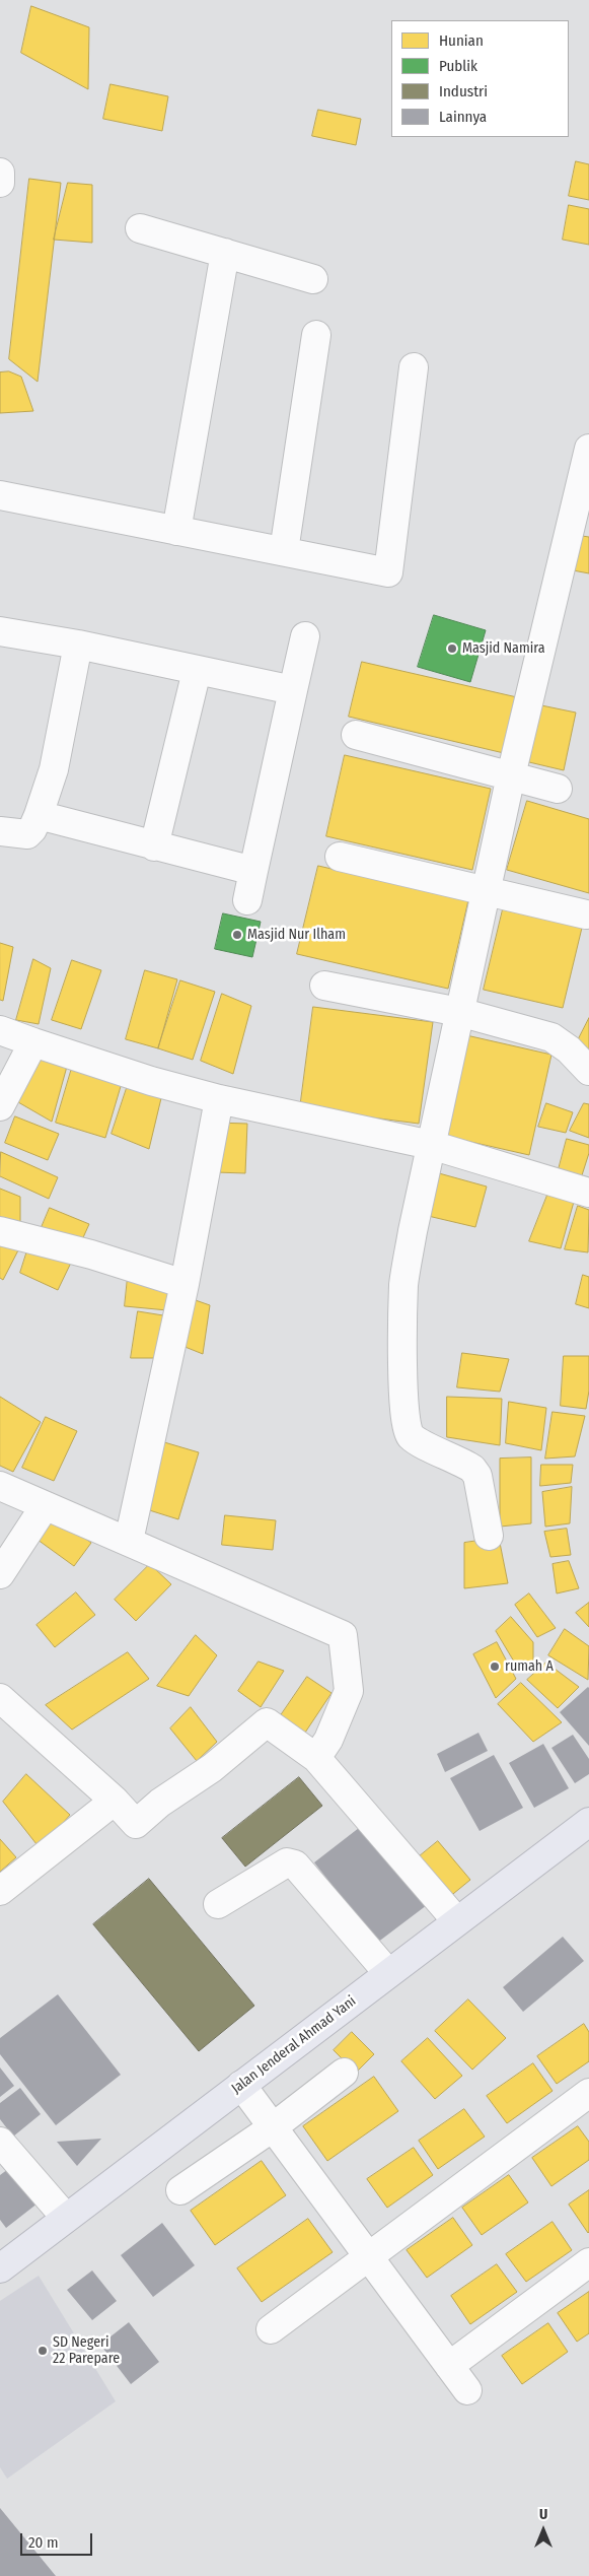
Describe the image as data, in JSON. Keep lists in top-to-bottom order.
{
  "streets": {
    "highway": ["Jalan Jenderal Ahmad Yani"]
  },
  "places": [
    "Masjid Namira",
    "Masjid Nur Ilham",
    "rumah A",
    "SD Negeri 22 Parepare"
  ],
  "legend": [
    "Hunian",
    "Publik",
    "Industri",
    "Lainnya"
  ],
  "scale_bar": "20 m",
  "north": "top"
}
